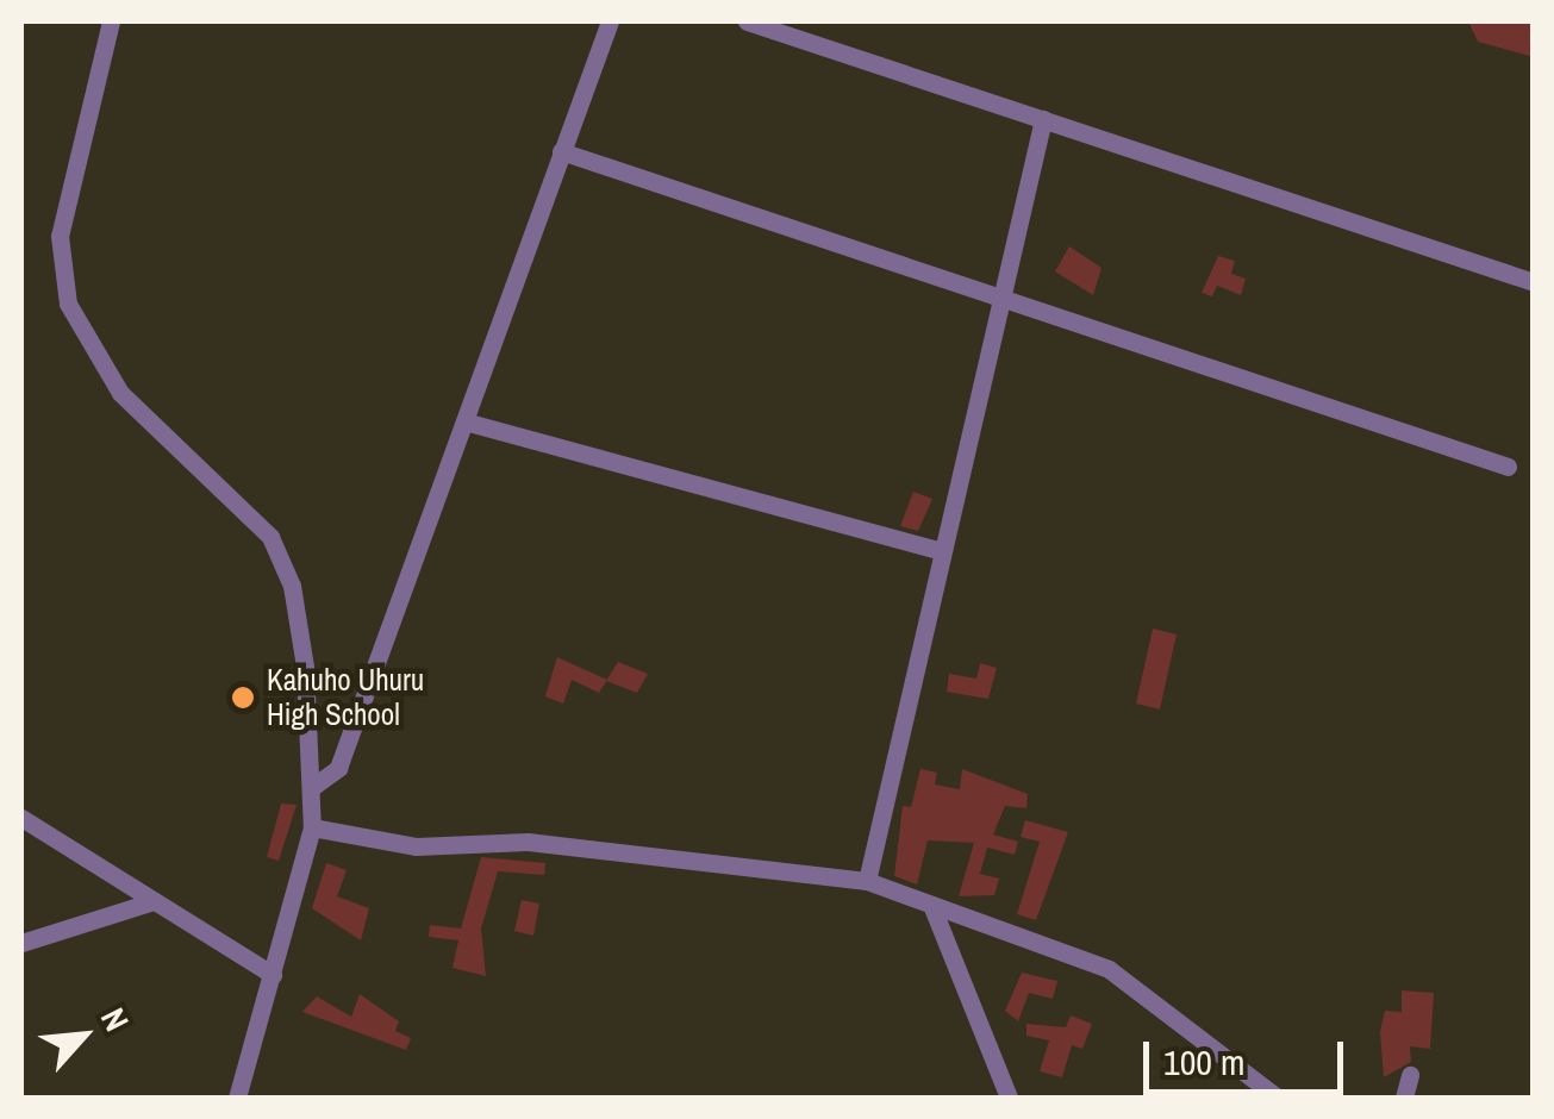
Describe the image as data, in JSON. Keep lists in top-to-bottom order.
{
  "places": ["Kahuho Uhuru High School"],
  "scale_bar": "100 m",
  "north": "top right"
}
